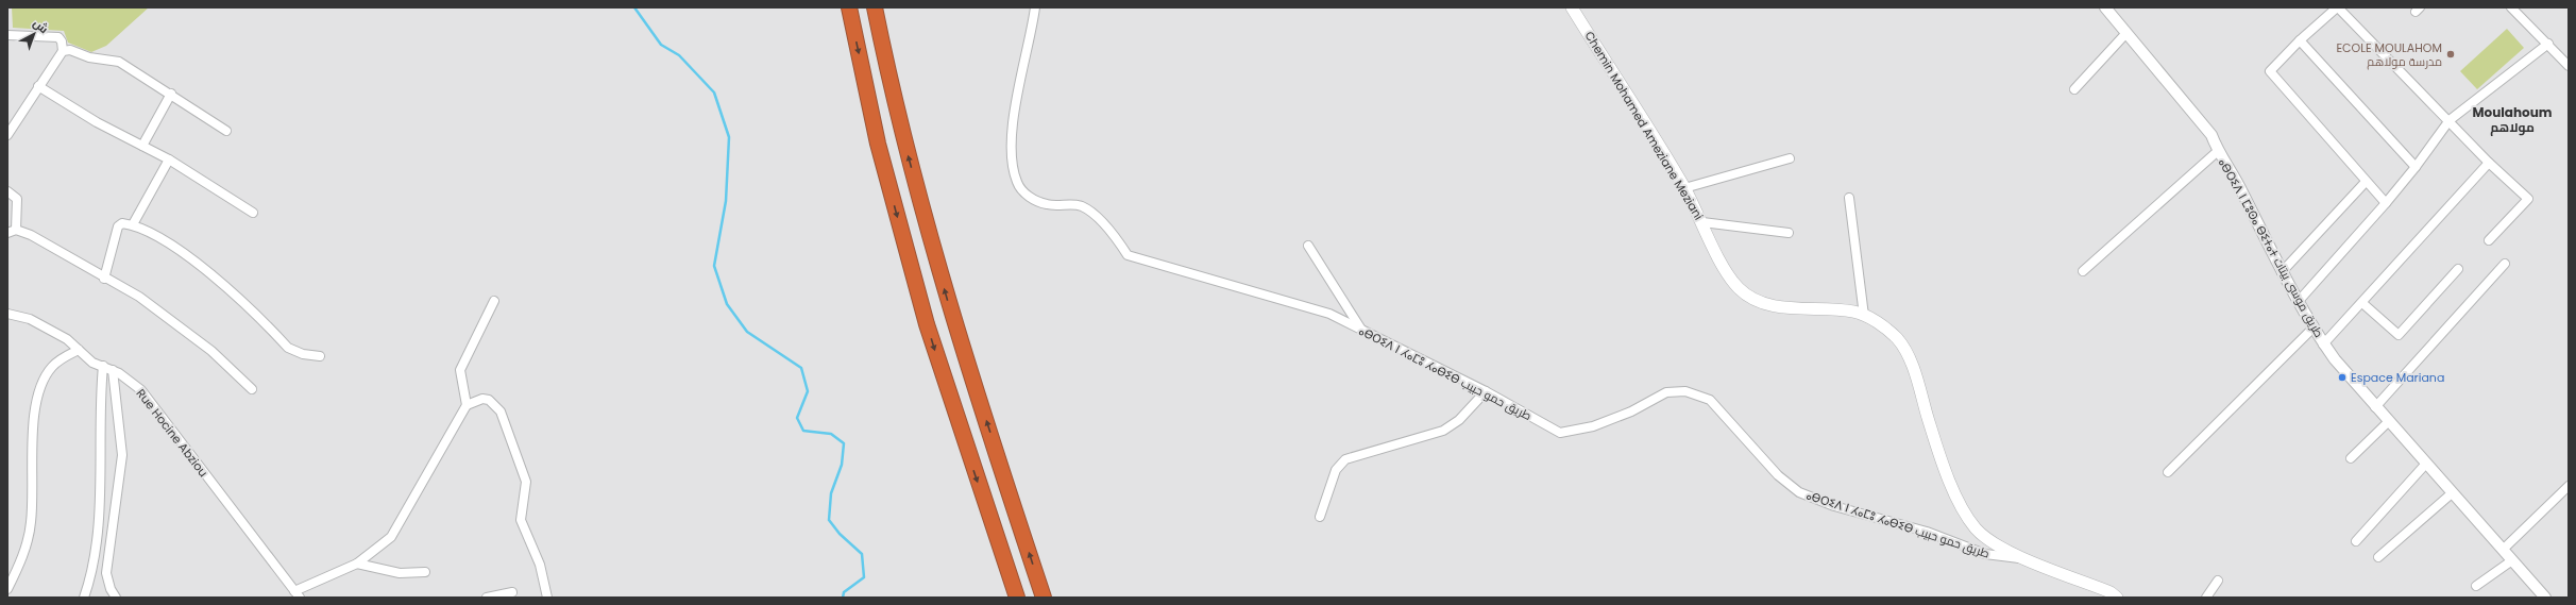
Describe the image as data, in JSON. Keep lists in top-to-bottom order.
{
  "streets": {
    "main road": ["Chemin Mohamed Ameziane Meziani"],
    "street": ["ⴰⴱⵔⵉⴷ ⵏ ⵎⵓⵙⴰ ⴱⵉⵜⴰⵜ طريق موسى بيتات", "ⴰⴱⵔⵉⴷ ⵏ ⵃⴰⵎⵓ ⵃⴰⴱⵉⴱ طريق حمو حبيب", "Rue Hocine Abziou"]
  },
  "crossings": [
    ["Chemin Mohamed Ameziane Meziani", "ⴰⴱⵔⵉⴷ ⵏ ⵃⴰⵎⵓ ⵃⴰⴱⵉⴱ طريق حمو حبيب"]
  ],
  "districts": ["Moulahoum مولاهم"],
  "places": ["ECOLE MOULAHOM مدرسة مولاهم", "Espace Mariana"],
  "north": "top right"
}
